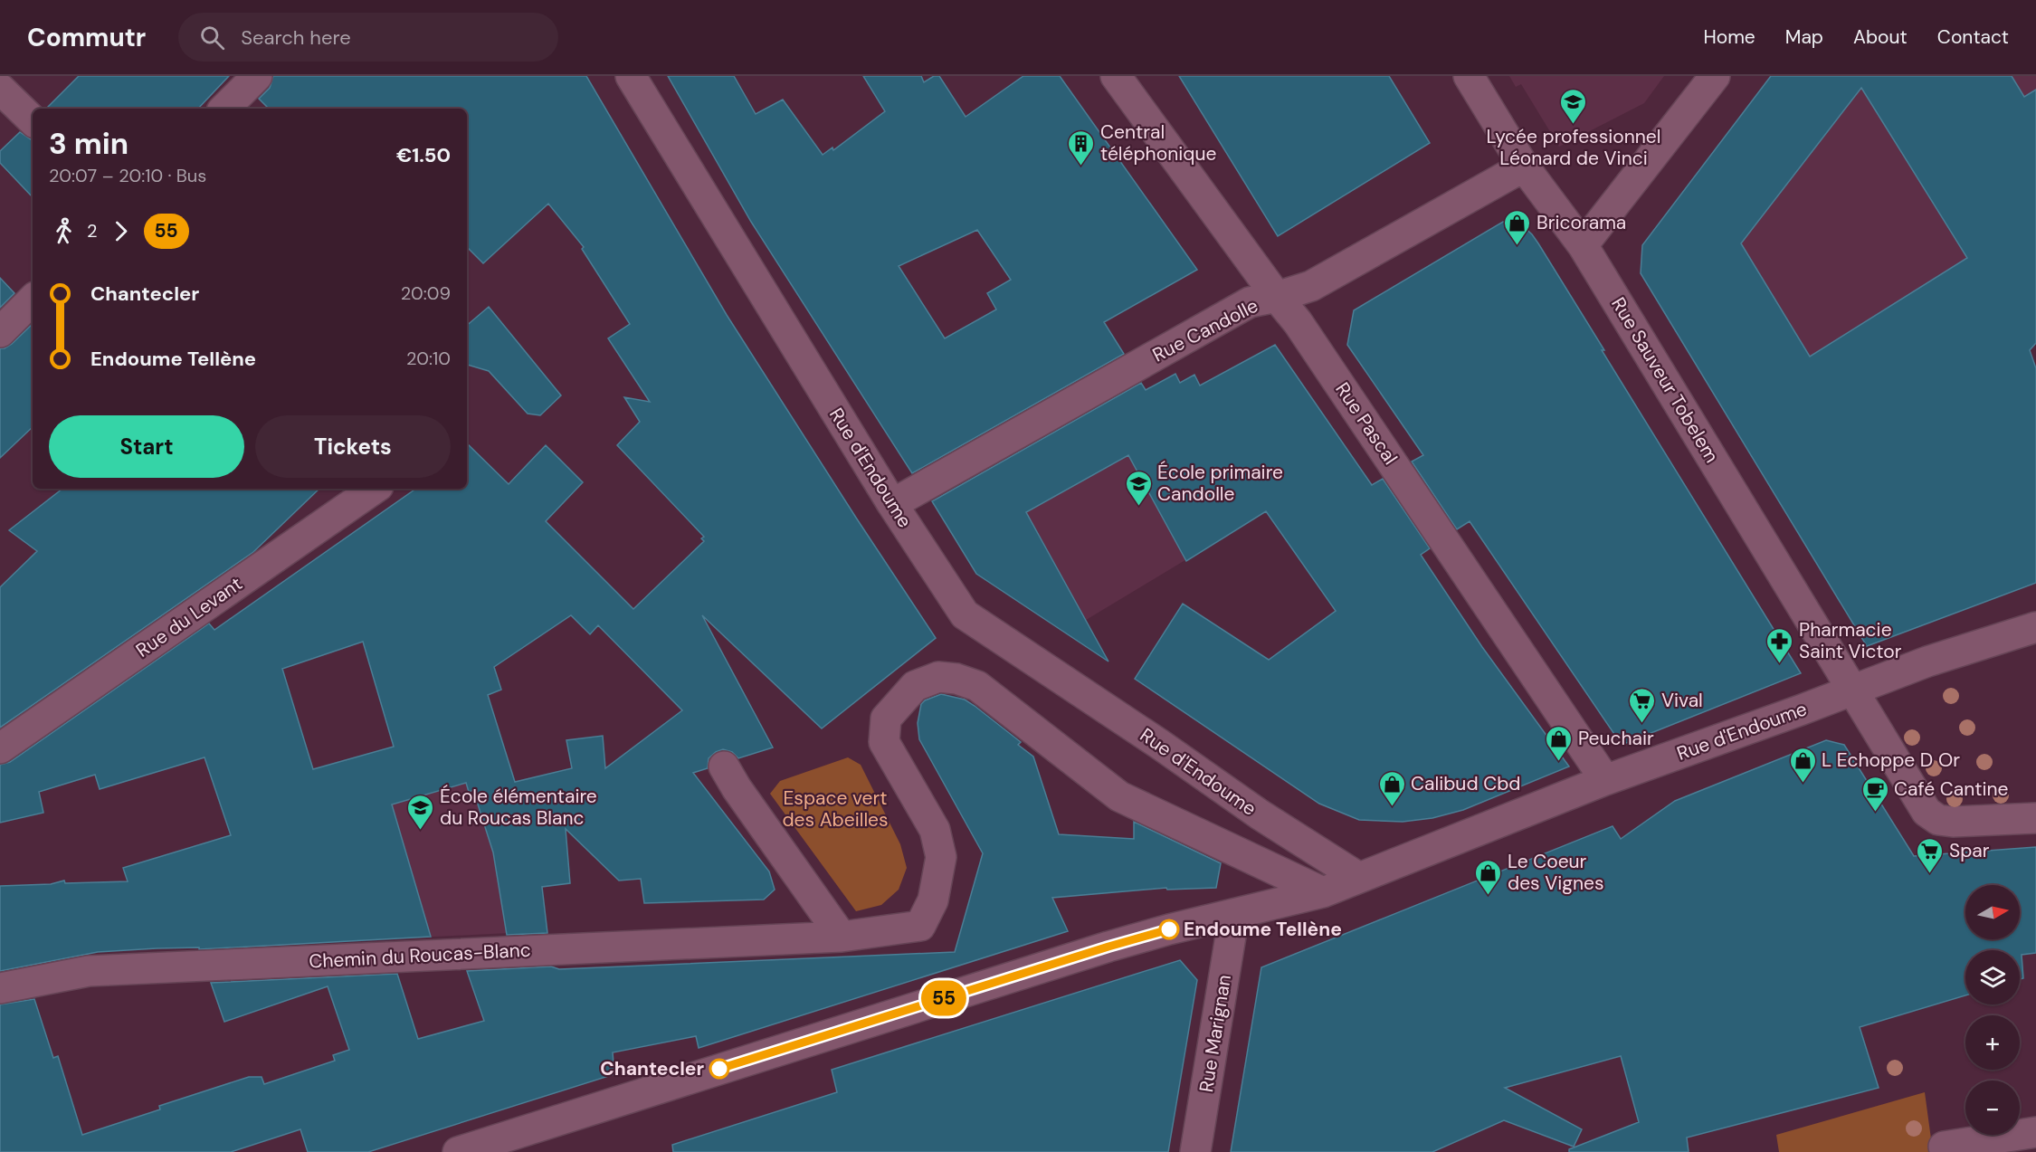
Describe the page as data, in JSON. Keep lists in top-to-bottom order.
{
  "streets": {
    "street": [
      "Rue Candolle",
      "Rue Sauveur Tobelem",
      "Rue Pascal",
      "Rue d'Endoume",
      "Rue du Levant",
      "Chemin du Roucas-Blanc",
      "Rue Marignan"
    ]
  },
  "crossings": [
    ["Rue Candolle", "Rue Sauveur Tobelem"],
    ["Rue Candolle", "Rue Pascal"],
    ["Rue Candolle", "Rue d'Endoume"],
    ["Rue Sauveur Tobelem", "Rue d'Endoume"],
    ["Rue Pascal", "Rue d'Endoume"]
  ],
  "parks": ["Espace vert des Abeilles"],
  "places": {
    "school or university": ["Lycée professionnel Léonard de Vinci", "École primaire Candolle", "École élémentaire du Roucas Blanc"],
    "building": ["Central téléphonique"],
    "shop": [
      "Bricorama",
      "Peuchair",
      "L Echoppe D Or",
      "Calibud Cbd",
      "Le Coeur des Vignes"
    ],
    "pharmacy": ["Pharmacie Saint Victor"],
    "supermarket": ["Vival", "Spar"],
    "cafe": ["Café Cantine"],
    "other": ["Endoume Tellène", "Chantecler"]
  },
  "lines": ["bus line 55"],
  "north": "right",
  "page": {
    "header": "Commutr",
    "search": "Search here",
    "nav": [
      "Home",
      "Map",
      "About",
      "Contact"
    ],
    "on_map": "55",
    "heading": ["3 min", "20:07 – 20:10 · Bus", "€1.50"],
    "legs": ["2", "55"],
    "list": [
      {
        "name": "Chantecler",
        "value": "20:09"
      },
      {
        "name": "Endoume Tellène",
        "value": "20:10"
      }
    ],
    "buttons": ["Start", "Tickets"],
    "map_buttons": ["+", "−"]
  }
}
